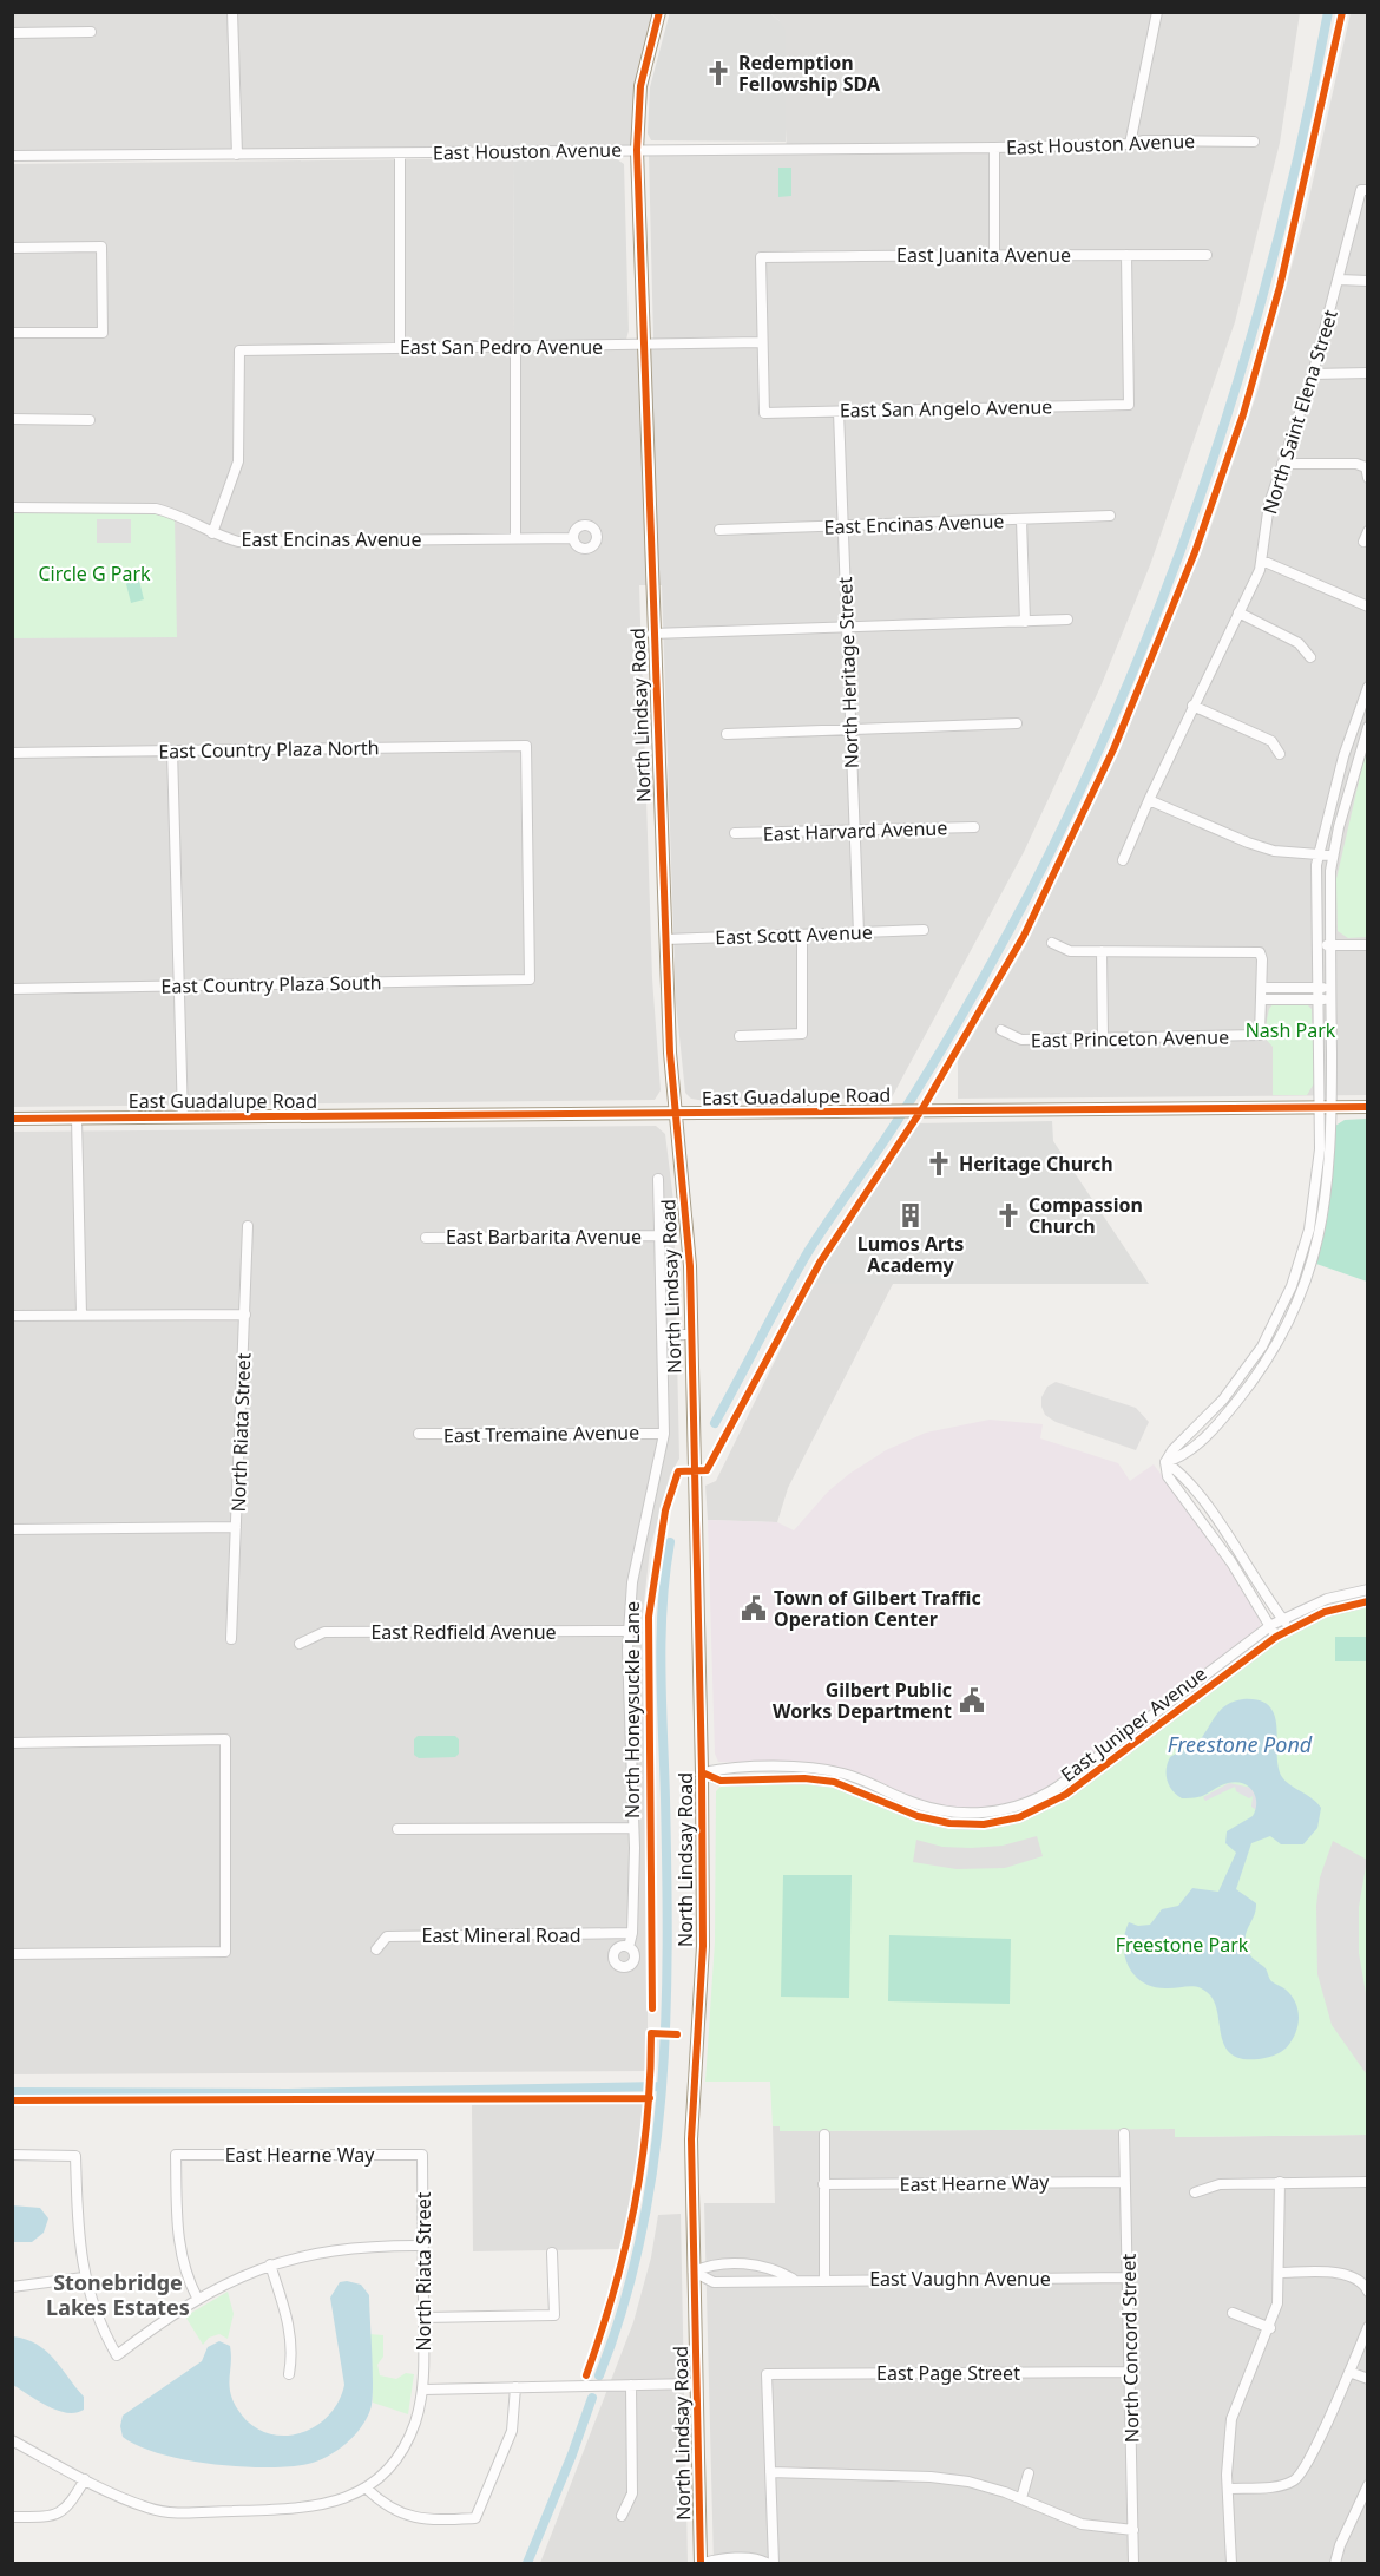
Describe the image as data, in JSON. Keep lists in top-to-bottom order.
{
  "streets": {
    "main road": ["North Lindsay Road", "East Guadalupe Road"],
    "street": [
      "East Houston Avenue",
      "East Juanita Avenue",
      "East San Pedro Avenue",
      "East San Angelo Avenue",
      "North Saint Elena Street",
      "East Encinas Avenue",
      "North Heritage Street",
      "East Country Plaza North",
      "East Harvard Avenue",
      "East Scott Avenue",
      "East Country Plaza South",
      "East Princeton Avenue",
      "East Barbarita Avenue",
      "North Riata Street",
      "East Tremaine Avenue",
      "East Redfield Avenue",
      "North Honeysuckle Lane",
      "East Juniper Avenue",
      "East Mineral Road",
      "East Hearne Way",
      "East Vaughn Avenue",
      "North Concord Street",
      "East Page Street"
    ]
  },
  "crossings": [
    ["East Houston Avenue", "North Lindsay Road"],
    ["East Juanita Avenue", "East San Pedro Avenue"],
    ["East Juanita Avenue", "East San Angelo Avenue"],
    ["East San Pedro Avenue", "East San Angelo Avenue"],
    ["East San Pedro Avenue", "East Encinas Avenue"],
    ["East San Pedro Avenue", "North Lindsay Road"],
    ["East San Angelo Avenue", "North Heritage Street"],
    ["East Encinas Avenue", "North Heritage Street"],
    ["North Heritage Street", "East Harvard Avenue"],
    ["North Heritage Street", "East Scott Avenue"],
    ["North Lindsay Road", "East Scott Avenue"],
    ["North Lindsay Road", "East Guadalupe Road"],
    ["North Lindsay Road", "East Juniper Avenue"],
    ["North Lindsay Road", "East Vaughn Avenue"],
    ["East Country Plaza North", "East Country Plaza South"],
    ["East Barbarita Avenue", "North Honeysuckle Lane"],
    ["North Riata Street", "East Hearne Way"],
    ["East Tremaine Avenue", "North Honeysuckle Lane"],
    ["East Redfield Avenue", "North Honeysuckle Lane"],
    ["North Honeysuckle Lane", "East Mineral Road"],
    ["East Hearne Way", "North Concord Street"],
    ["East Vaughn Avenue", "North Concord Street"],
    ["North Concord Street", "East Page Street"]
  ],
  "districts": ["Stonebridge Lakes Estates"],
  "water": ["Freestone Pond"],
  "parks": ["Circle G Park", "Nash Park", "Freestone Park"],
  "places": {
    "church": ["Redemption Fellowship SDA", "Heritage Church", "Compassion Church"],
    "building": ["Lumos Arts Academy"],
    "public building": ["Town of Gilbert Traffic Operation Center", "Gilbert Public Works Department"]
  }
}
